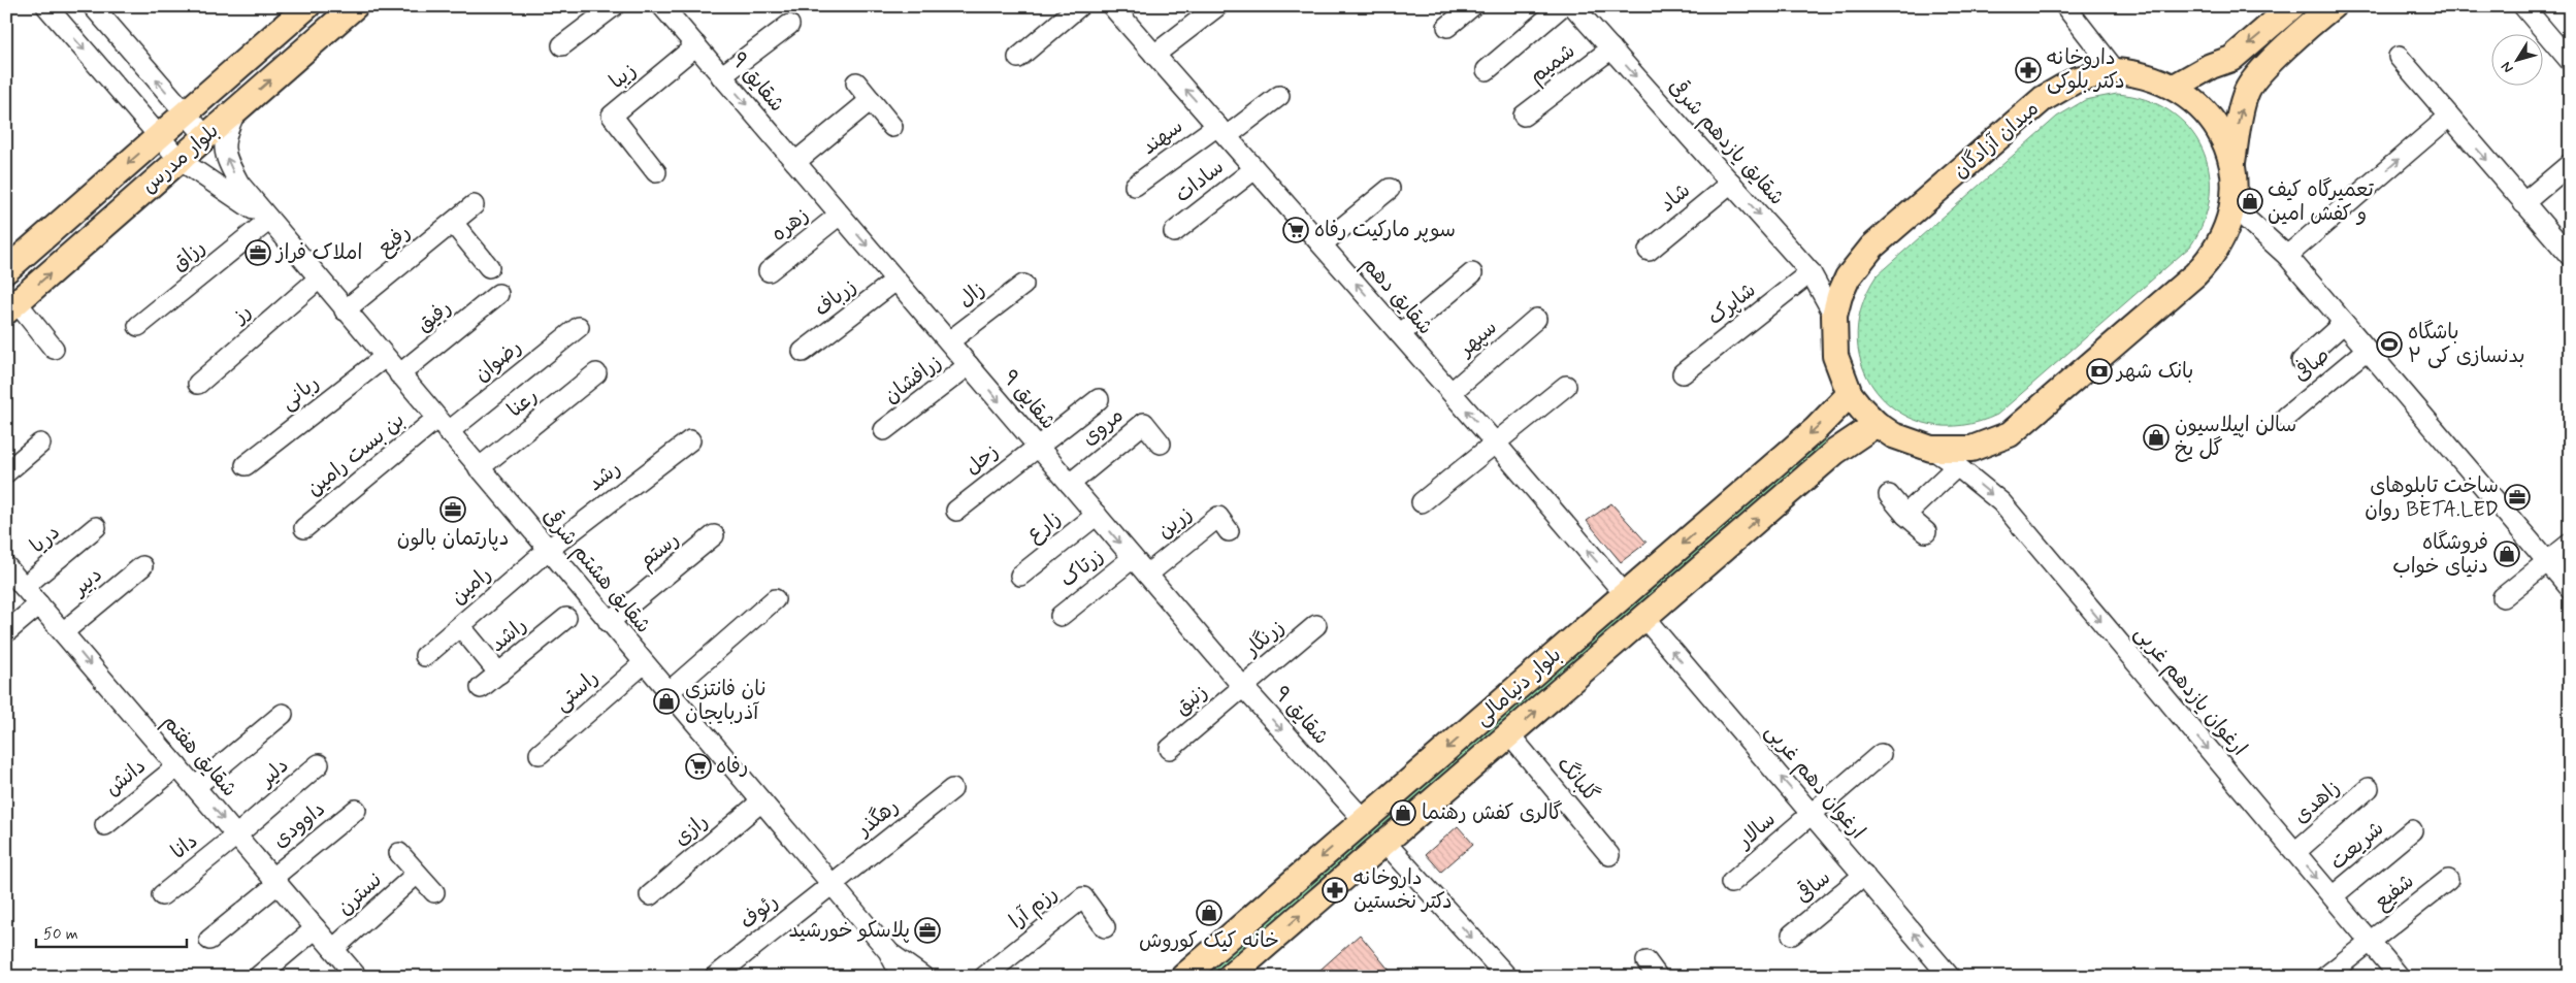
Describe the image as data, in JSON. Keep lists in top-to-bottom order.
{
  "streets": {
    "main road": ["میدان آزادگان", "بلوار مدرس", "بلوار دنیامالی"],
    "street": [
      "شمیم",
      "زیبا",
      "شقایق ۹",
      "سهند",
      "شقایق یازدهم شرقی",
      "سادات",
      "شاد",
      "زهره",
      "رفیع",
      "رزاق",
      "زال",
      "شقایق دهم",
      "زرباف",
      "شاپرک",
      "رز",
      "رفیق",
      "سپهر",
      "رضوان",
      "صافی",
      "زرافشان",
      "ربانی",
      "رعنا",
      "مروی",
      "بن بست رامین",
      "زحل",
      "رشد",
      "زرین",
      "زارع",
      "دریا",
      "رستم",
      "زرتاک",
      "شقایق هشتم شرقی",
      "دبیر",
      "رامین",
      "راشد",
      "زرنگار",
      "راستی",
      "ارغوان یازدهم غربی",
      "زنبق",
      "شقایق هفتم",
      "دلیر",
      "دانش",
      "گلبانگ",
      "ارغوان دهم غربی",
      "زاهدی",
      "رهگذر",
      "داوودی",
      "رازی",
      "سالار",
      "شریعت",
      "دانا",
      "ساقی",
      "شفیع",
      "نسترن",
      "رزم آرا",
      "رئوف"
    ]
  },
  "crossings": [
    ["شمیم", "شقایق یازدهم شرقی"],
    ["زیبا", "شقایق ۹"],
    ["شقایق ۹", "زهره"],
    ["شقایق ۹", "زال"],
    ["شقایق ۹", "زرباف"],
    ["شقایق ۹", "زرافشان"],
    ["شقایق ۹", "مروی"],
    ["شقایق ۹", "زحل"],
    ["شقایق ۹", "زرین"],
    ["شقایق ۹", "زارع"],
    ["شقایق ۹", "زرتاک"],
    ["شقایق ۹", "زرنگار"],
    ["شقایق ۹", "بلوار دنیامالی"],
    ["شقایق ۹", "زنبق"],
    ["سهند", "شقایق دهم"],
    ["میدان آزادگان", "شقایق یازدهم شرقی"],
    ["میدان آزادگان", "بلوار دنیامالی"],
    ["میدان آزادگان", "ارغوان یازدهم غربی"],
    ["شقایق یازدهم شرقی", "شاد"],
    ["شقایق یازدهم شرقی", "شاپرک"],
    ["بلوار مدرس", "شقایق هشتم شرقی"],
    ["سادات", "شقایق دهم"],
    ["رفیع", "شقایق هشتم شرقی"],
    ["رزاق", "شقایق هشتم شرقی"],
    ["شقایق دهم", "سپهر"],
    ["شقایق دهم", "بلوار دنیامالی"],
    ["رز", "شقایق هشتم شرقی"],
    ["رفیق", "شقایق هشتم شرقی"],
    ["رضوان", "بن بست رامین"],
    ["رضوان", "شقایق هشتم شرقی"],
    ["ربانی", "شقایق هشتم شرقی"],
    ["رعنا", "شقایق هشتم شرقی"],
    ["بن بست رامین", "شقایق هشتم شرقی"],
    ["رشد", "شقایق هشتم شرقی"],
    ["رشد", "رامین"],
    ["دریا", "شقایق هفتم"],
    ["رستم", "شقایق هشتم شرقی"],
    ["شقایق هشتم شرقی", "رامین"],
    ["شقایق هشتم شرقی", "راستی"],
    ["شقایق هشتم شرقی", "رهگذر"],
    ["شقایق هشتم شرقی", "رازی"],
    ["شقایق هشتم شرقی", "رئوف"],
    ["دبیر", "شقایق هفتم"],
    ["زرنگار", "زنبق"],
    ["بلوار دنیامالی", "گلبانگ"],
    ["بلوار دنیامالی", "ارغوان دهم غربی"],
    ["ارغوان یازدهم غربی", "زاهدی"],
    ["ارغوان یازدهم غربی", "شریعت"],
    ["ارغوان یازدهم غربی", "شفیع"],
    ["شقایق هفتم", "دلیر"],
    ["شقایق هفتم", "دانش"],
    ["شقایق هفتم", "داوودی"],
    ["شقایق هفتم", "دانا"],
    ["شقایق هفتم", "نسترن"],
    ["دلیر", "دانا"],
    ["ارغوان دهم غربی", "سالار"],
    ["ارغوان دهم غربی", "ساقی"],
    ["رهگذر", "رئوف"]
  ],
  "one_way": [
    "شقایق ۹",
    "شقایق یازدهم شرقی",
    "شقایق دهم",
    "ارغوان یازدهم غربی",
    "شقایق هفتم",
    "ارغوان دهم غربی"
  ],
  "places": {
    "pharmacy": ["داروخانه دکتر بلوکی", "داروخانه دکتر نخستین"],
    "shop": [
      "تعمیرگاه کیف و کفش امین",
      "سالن اپیلاسیون گل یخ",
      "فروشگاه دنیای خواب",
      "نان فانتزی آذربایجان",
      "گالری کفش رهنما",
      "خانه کیک کوروش"
    ],
    "supermarket": ["سوپر مارکیت رفاه", "رفاه"],
    "office": [
      "املاک فراز",
      "ساخت تابلوهای روان BETA.LED",
      "دپارتمان بالون",
      "پلاسکو خورشید"
    ],
    "sports": ["باشگاه بدنسازی کی ۲"],
    "bank": ["بانک شهر"]
  },
  "scale_bar": "50 m",
  "north": "bottom left"
}
